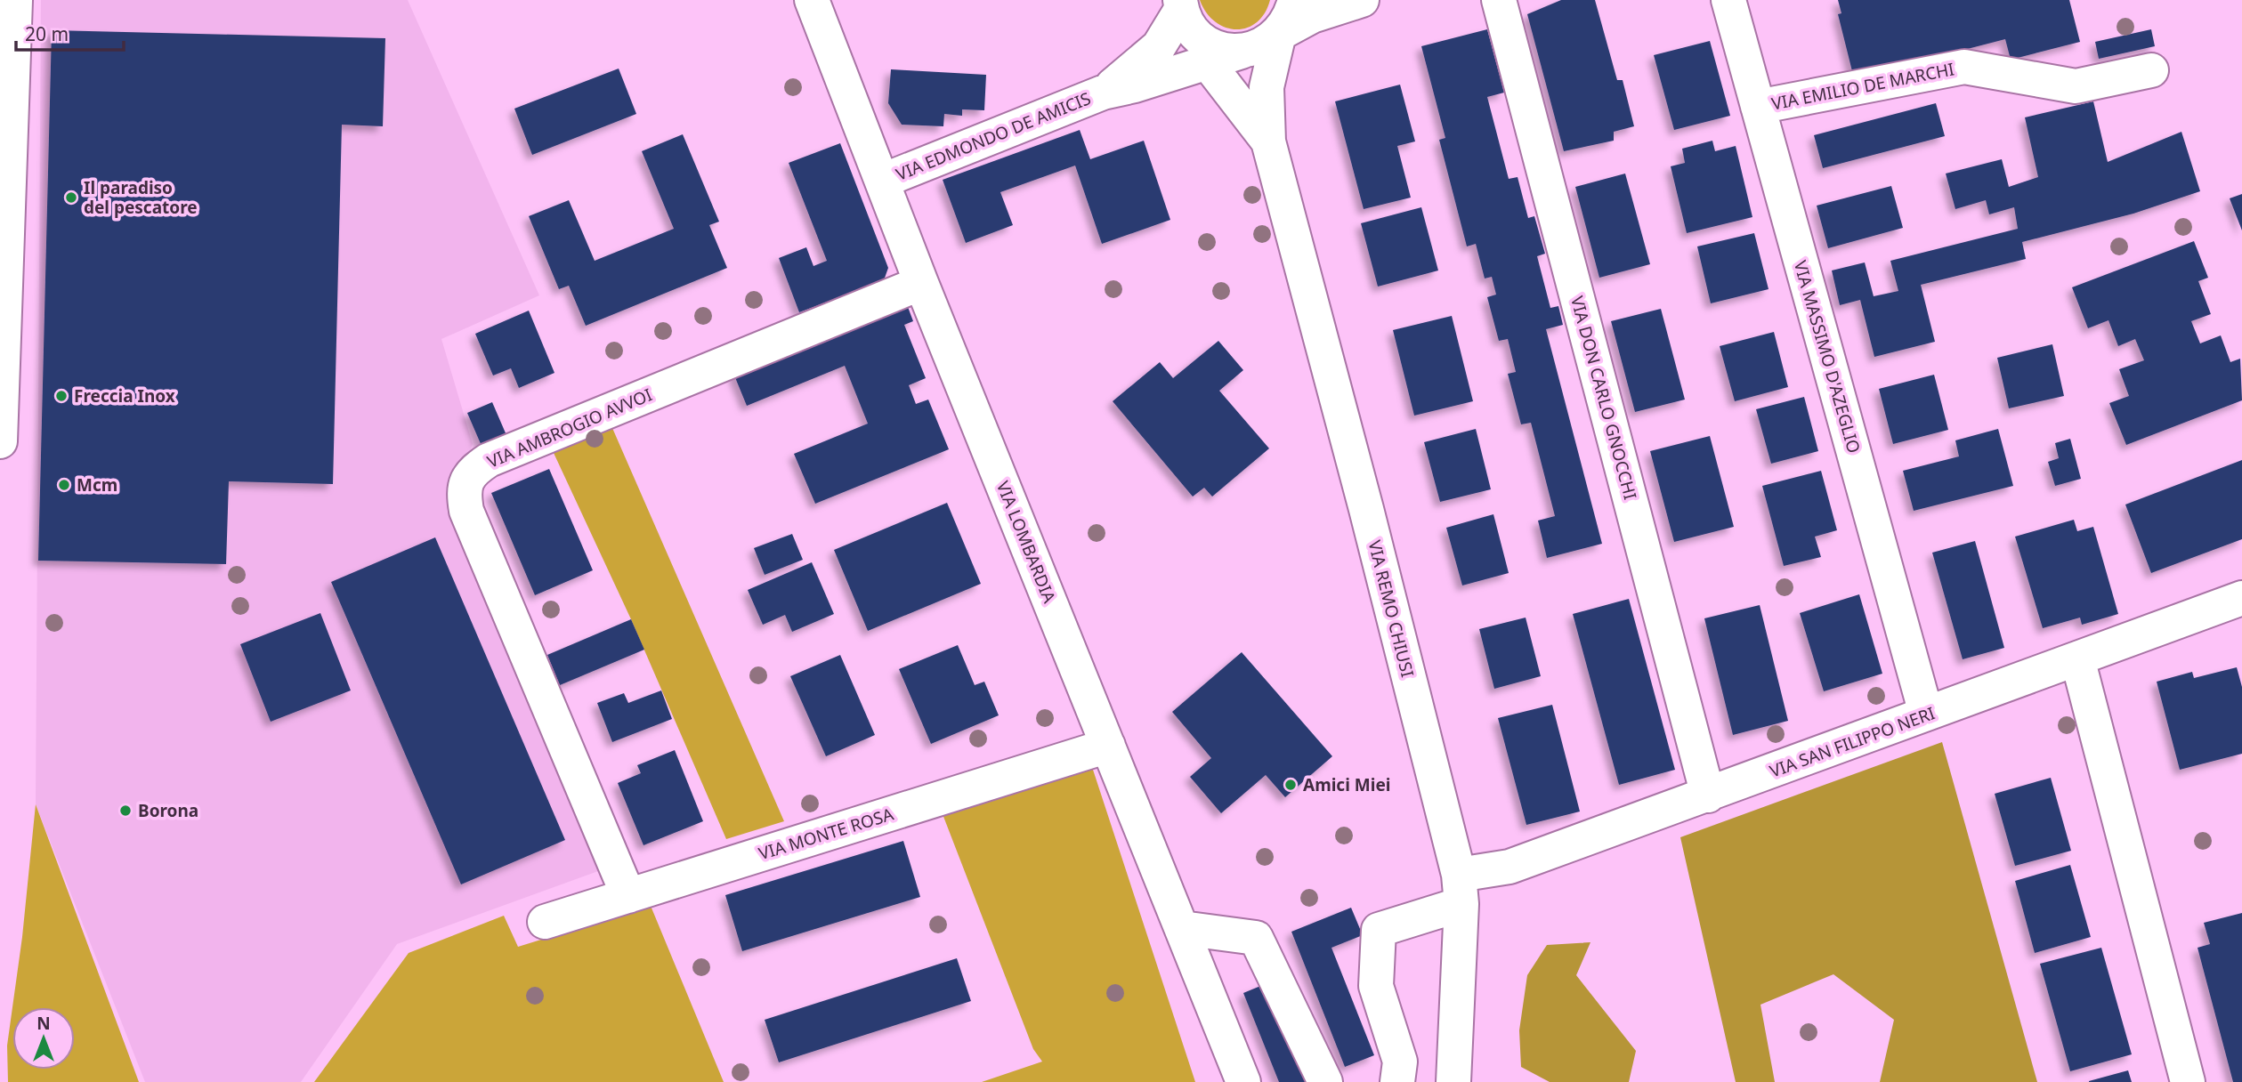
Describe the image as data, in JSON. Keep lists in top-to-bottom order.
{
  "streets": {
    "main road": [
      "VIA EMILIO DE MARCHI",
      "VIA EDMONDO DE AMICIS",
      "VIA MASSIMO D'AZEGLIO",
      "VIA DON CARLO GNOCCHI",
      "VIA AMBROGIO AVVOI",
      "VIA LOMBARDIA",
      "VIA REMO CHIUSI",
      "VIA SAN FILIPPO NERI",
      "VIA MONTE ROSA"
    ]
  },
  "crossings": [
    ["VIA EMILIO DE MARCHI", "VIA MASSIMO D'AZEGLIO"],
    ["VIA EDMONDO DE AMICIS", "VIA LOMBARDIA"],
    ["VIA EDMONDO DE AMICIS", "VIA REMO CHIUSI"],
    ["VIA MASSIMO D'AZEGLIO", "VIA SAN FILIPPO NERI"],
    ["VIA DON CARLO GNOCCHI", "VIA SAN FILIPPO NERI"],
    ["VIA AMBROGIO AVVOI", "VIA LOMBARDIA"],
    ["VIA AMBROGIO AVVOI", "VIA MONTE ROSA"],
    ["VIA LOMBARDIA", "VIA MONTE ROSA"],
    ["VIA REMO CHIUSI", "VIA SAN FILIPPO NERI"]
  ],
  "places": [
    "Il paradiso del pescatore",
    "Freccia Inox",
    "Mcm",
    "Amici Miei",
    "Borona"
  ],
  "scale_bar": "20 m",
  "north": "top"
}
